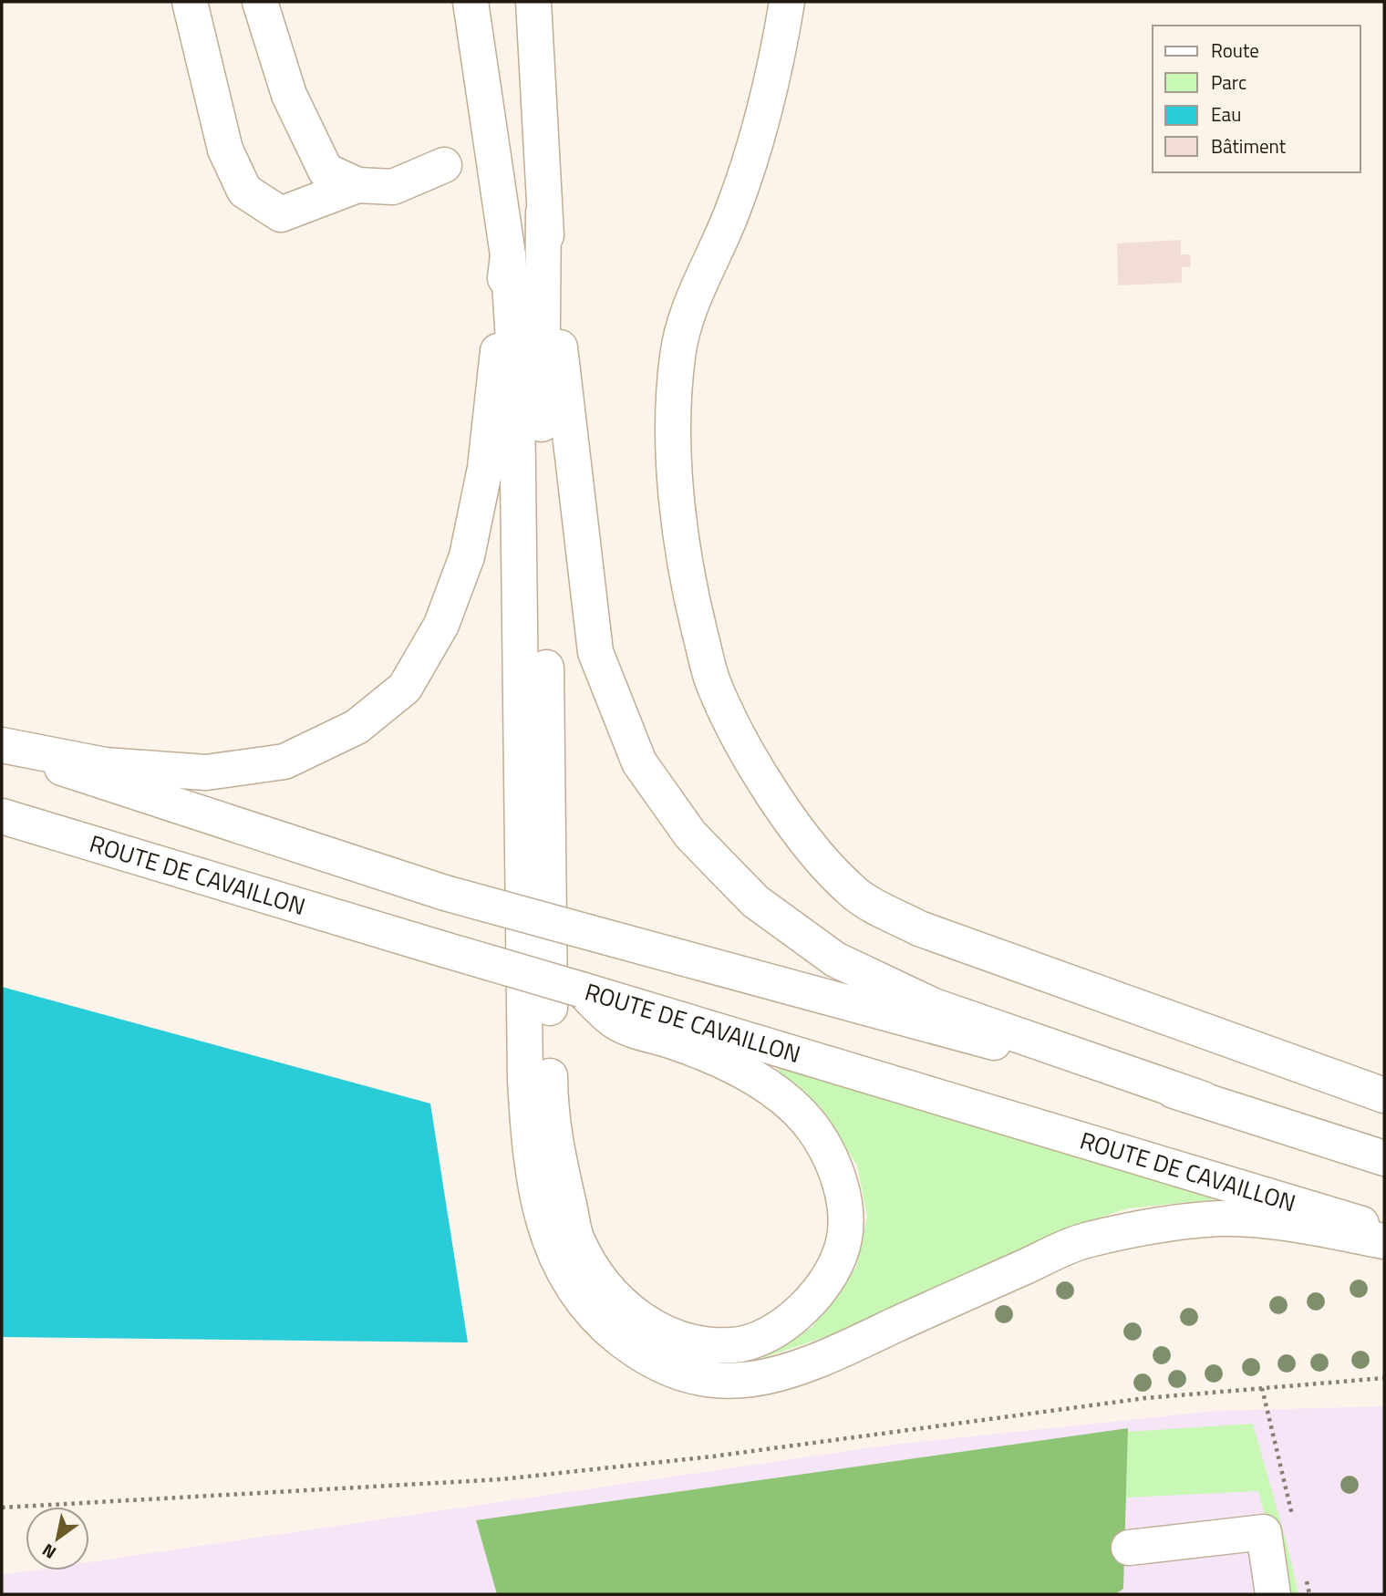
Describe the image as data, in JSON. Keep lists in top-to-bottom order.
{
  "streets": {
    "main road": ["ROUTE DE CAVAILLON"]
  },
  "legend": [
    "Route",
    "Parc",
    "Eau",
    "Bâtiment"
  ],
  "north": "bottom left"
}
